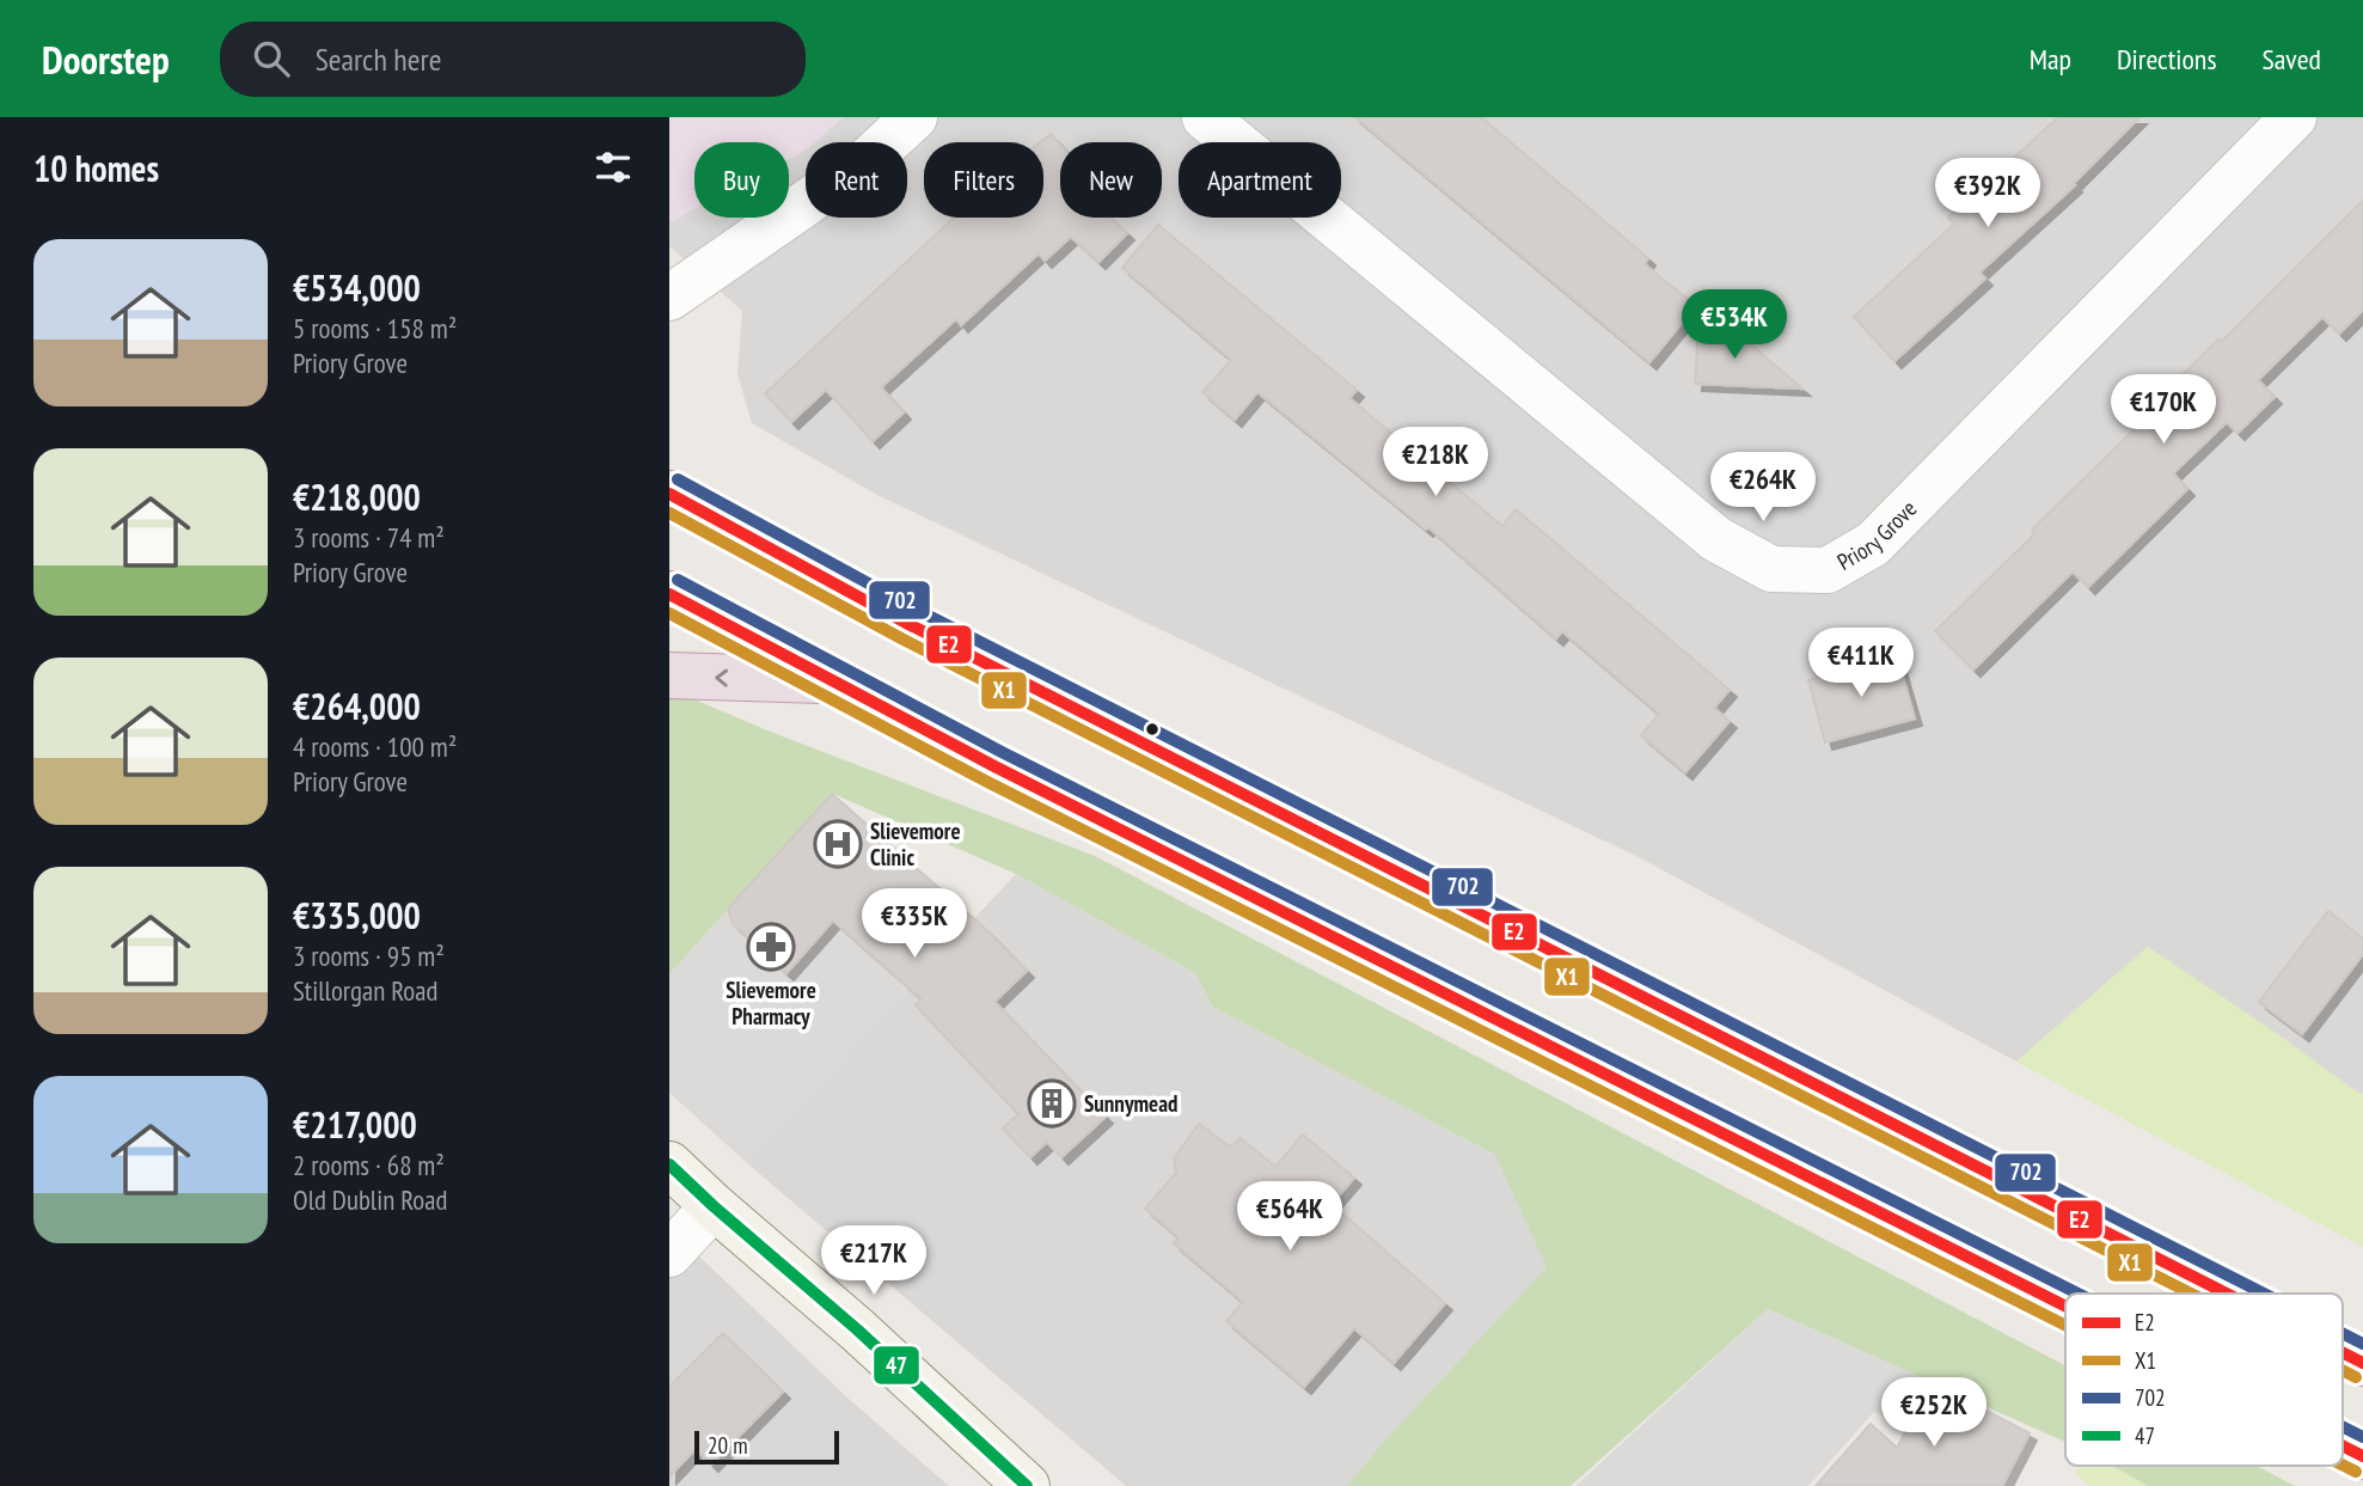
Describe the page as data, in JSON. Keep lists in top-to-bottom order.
{
  "streets": {
    "street": ["Priory Grove"]
  },
  "places": {
    "hospital": ["Slievemore Clinic"],
    "pharmacy": ["Slievemore Pharmacy"],
    "building": ["Sunnymead"]
  },
  "lines": [
    "transit line 702",
    "transit line E2",
    "transit line X1",
    "transit line 47"
  ],
  "legend": [
    "E2",
    "X1",
    "702",
    "47"
  ],
  "scale_bar": "20 m",
  "page": {
    "header": "Doorstep",
    "search": "Search here",
    "nav": ["Map", "Directions", "Saved"],
    "heading": "10 homes",
    "chip": [
      "Buy",
      "Rent",
      "Filters",
      "New",
      "Apartment"
    ],
    "price": [
      "€392K",
      "€534K",
      "€170K",
      "€218K",
      "€264K",
      "€411K",
      "€335K",
      "€564K",
      "€217K",
      "€252K"
    ],
    "list": [
      {
        "name": "€534,000",
        "note": "5 rooms · 158 m² · Priory Grove"
      },
      {
        "name": "€218,000",
        "note": "3 rooms · 74 m² · Priory Grove"
      },
      {
        "name": "€264,000",
        "note": "4 rooms · 100 m² · Priory Grove"
      },
      {
        "name": "€335,000",
        "note": "3 rooms · 95 m² · Stillorgan Road"
      },
      {
        "name": "€217,000",
        "note": "2 rooms · 68 m² · Old Dublin Road"
      }
    ],
    "scale": "20 m"
  }
}
